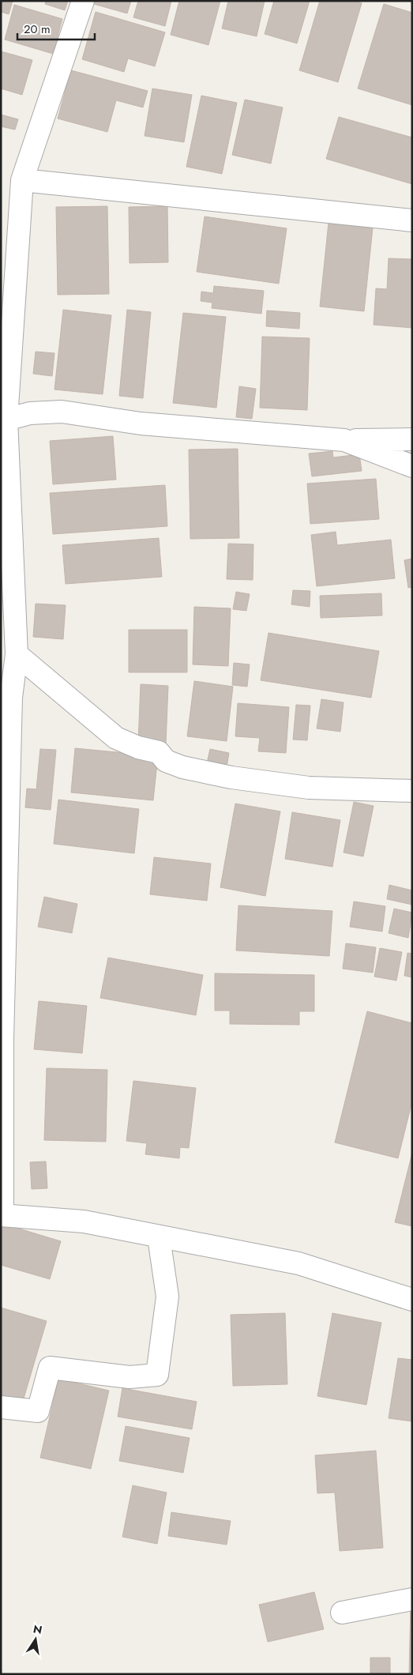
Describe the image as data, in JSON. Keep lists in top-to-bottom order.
{
  "scale_bar": "20 m",
  "north": "top"
}
